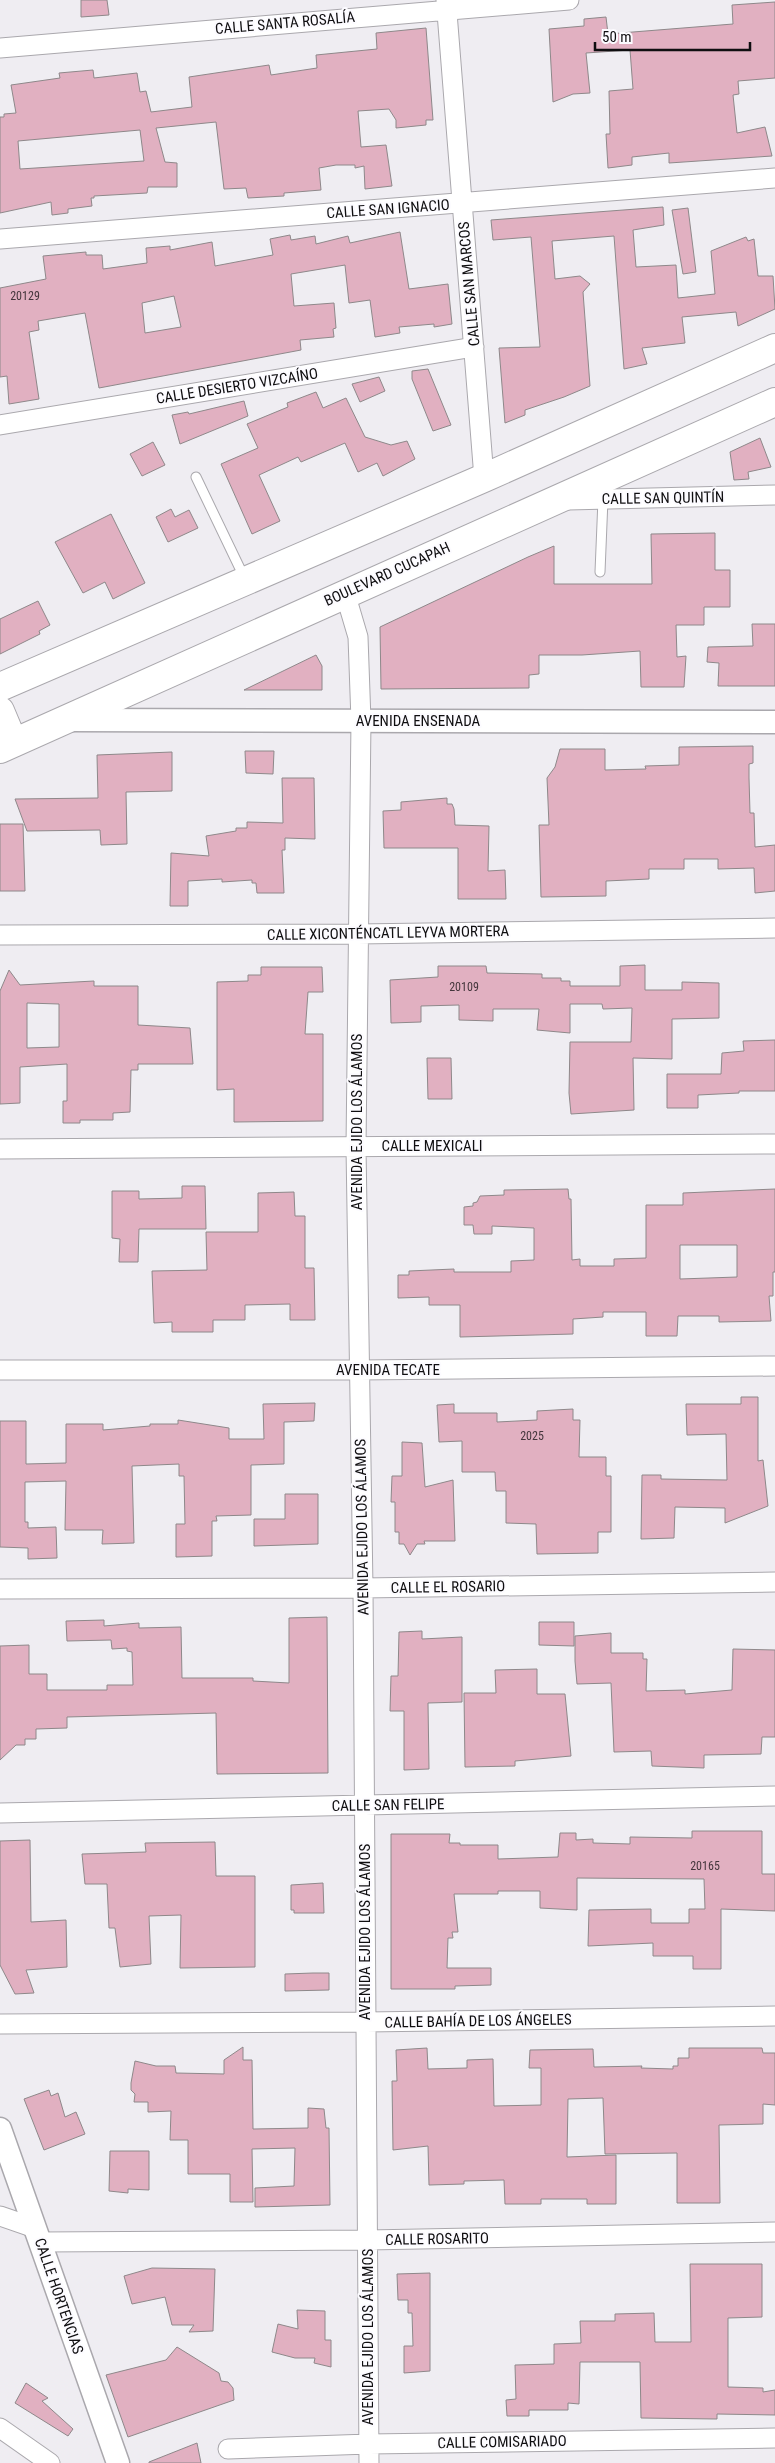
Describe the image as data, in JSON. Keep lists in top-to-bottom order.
{
  "streets": {
    "main road": ["BOULEVARD CUCAPAH"],
    "street": [
      "CALLE SANTA ROSALÍA",
      "CALLE SAN IGNACIO",
      "CALLE SAN MARCOS",
      "CALLE DESIERTO VIZCAÍNO",
      "CALLE SAN QUINTÍN",
      "AVENIDA ENSENADA",
      "CALLE XICONTÉNCATL LEYVA MORTERA",
      "AVENIDA EJIDO LOS ÁLAMOS",
      "CALLE MEXICALI",
      "AVENIDA TECATE",
      "CALLE EL ROSARIO",
      "CALLE SAN FELIPE",
      "CALLE BAHÍA DE LOS ÁNGELES",
      "CALLE ROSARITO",
      "CALLE HORTENCIAS",
      "CALLE COMISARIADO"
    ]
  },
  "crossings": [
    ["CALLE SANTA ROSALÍA", "CALLE SAN MARCOS"],
    ["CALLE SAN IGNACIO", "CALLE SAN MARCOS"],
    ["CALLE SAN MARCOS", "CALLE DESIERTO VIZCAÍNO"],
    ["CALLE SAN QUINTÍN", "BOULEVARD CUCAPAH"],
    ["BOULEVARD CUCAPAH", "AVENIDA ENSENADA"],
    ["BOULEVARD CUCAPAH", "AVENIDA EJIDO LOS ÁLAMOS"],
    ["AVENIDA ENSENADA", "AVENIDA EJIDO LOS ÁLAMOS"],
    ["CALLE XICONTÉNCATL LEYVA MORTERA", "AVENIDA EJIDO LOS ÁLAMOS"],
    ["AVENIDA EJIDO LOS ÁLAMOS", "CALLE MEXICALI"],
    ["AVENIDA EJIDO LOS ÁLAMOS", "AVENIDA TECATE"],
    ["AVENIDA EJIDO LOS ÁLAMOS", "CALLE EL ROSARIO"],
    ["AVENIDA EJIDO LOS ÁLAMOS", "CALLE SAN FELIPE"],
    ["AVENIDA EJIDO LOS ÁLAMOS", "CALLE BAHÍA DE LOS ÁNGELES"],
    ["AVENIDA EJIDO LOS ÁLAMOS", "CALLE ROSARITO"],
    ["AVENIDA EJIDO LOS ÁLAMOS", "CALLE COMISARIADO"],
    ["CALLE ROSARITO", "CALLE HORTENCIAS"]
  ],
  "house_numbers": [
    "20129",
    "20109",
    "2025",
    "20165"
  ],
  "scale_bar": "50 m"
}
